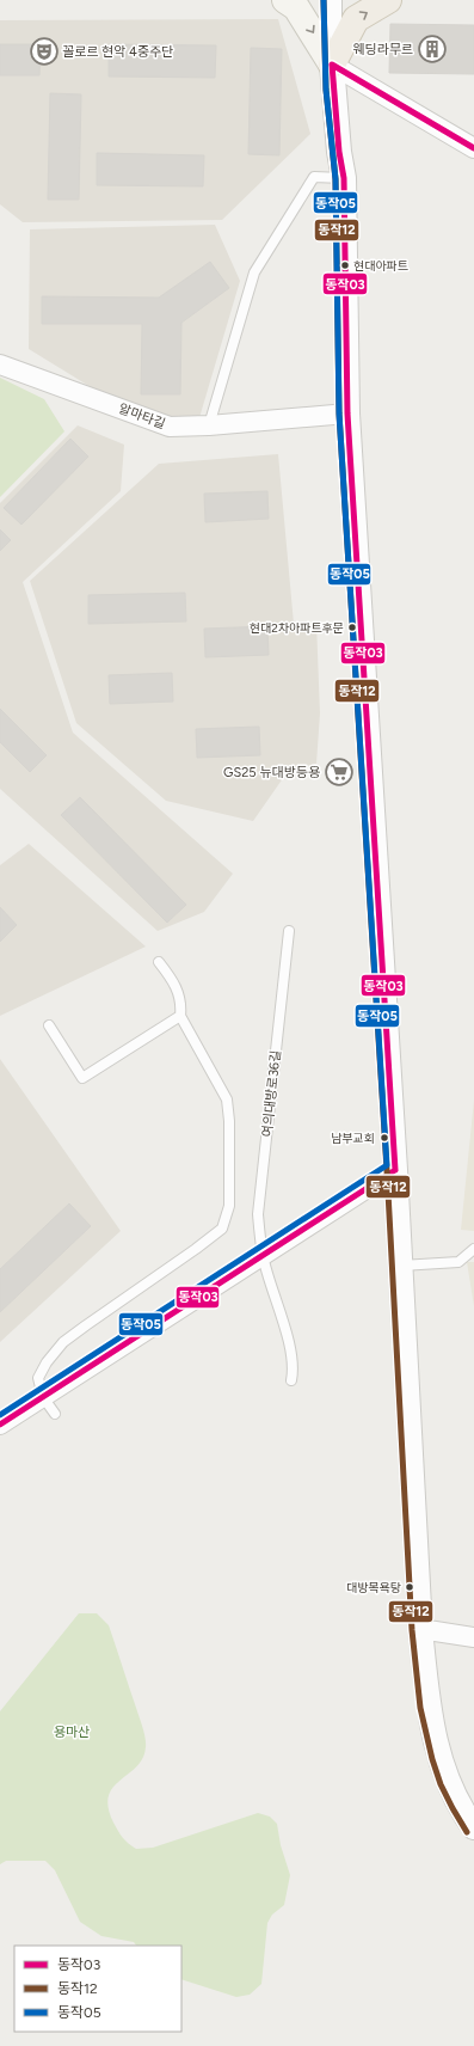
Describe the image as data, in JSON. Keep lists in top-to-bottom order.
{
  "streets": {
    "street": ["알마타길"],
    "lane": ["여의대방로36길"]
  },
  "parks": ["용마산"],
  "places": {
    "building": ["웨딩라무르"],
    "theatre": ["꼴로르 현악 4중주단"],
    "other": [
      "현대아파트",
      "현대2차아파트후문",
      "남부교회",
      "대방목욕탕"
    ],
    "supermarket": ["GS25 뉴대방등용"]
  },
  "lines": ["transit line 동작12", "transit line 동작05", "transit line 동작03"],
  "legend": ["동작03", "동작12", "동작05"]
}
